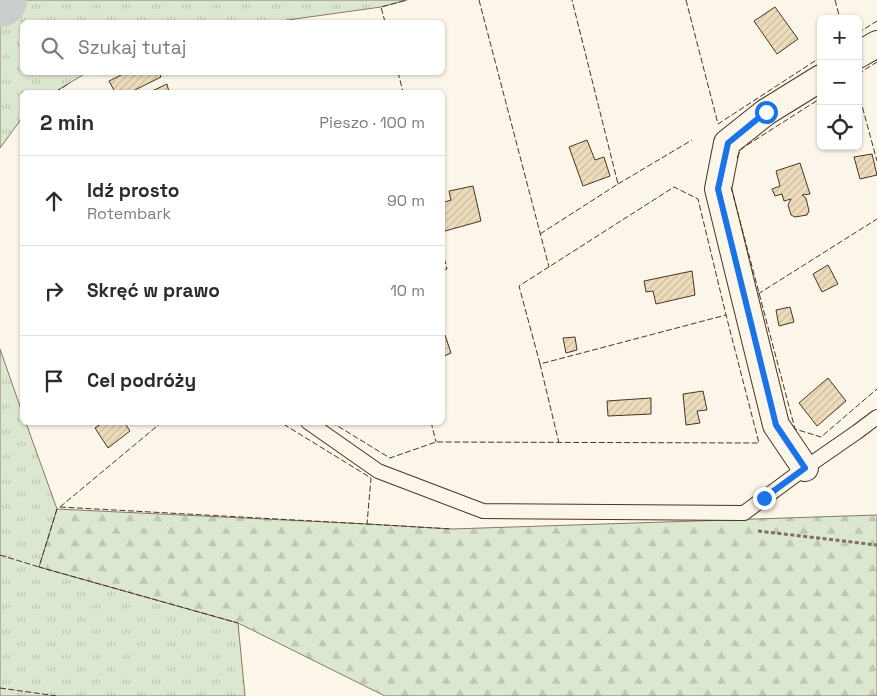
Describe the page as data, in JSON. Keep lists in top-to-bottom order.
{
  "page": {
    "map_buttons": ["+", "−"],
    "search": "Szukaj tutaj",
    "heading": ["2 min", "Pieszo · 100 m"],
    "list": [
      ["Idź prosto", "Rotembark", "90 m"],
      ["Skręć w prawo", "10 m"],
      "Cel podróży"
    ]
  }
}
